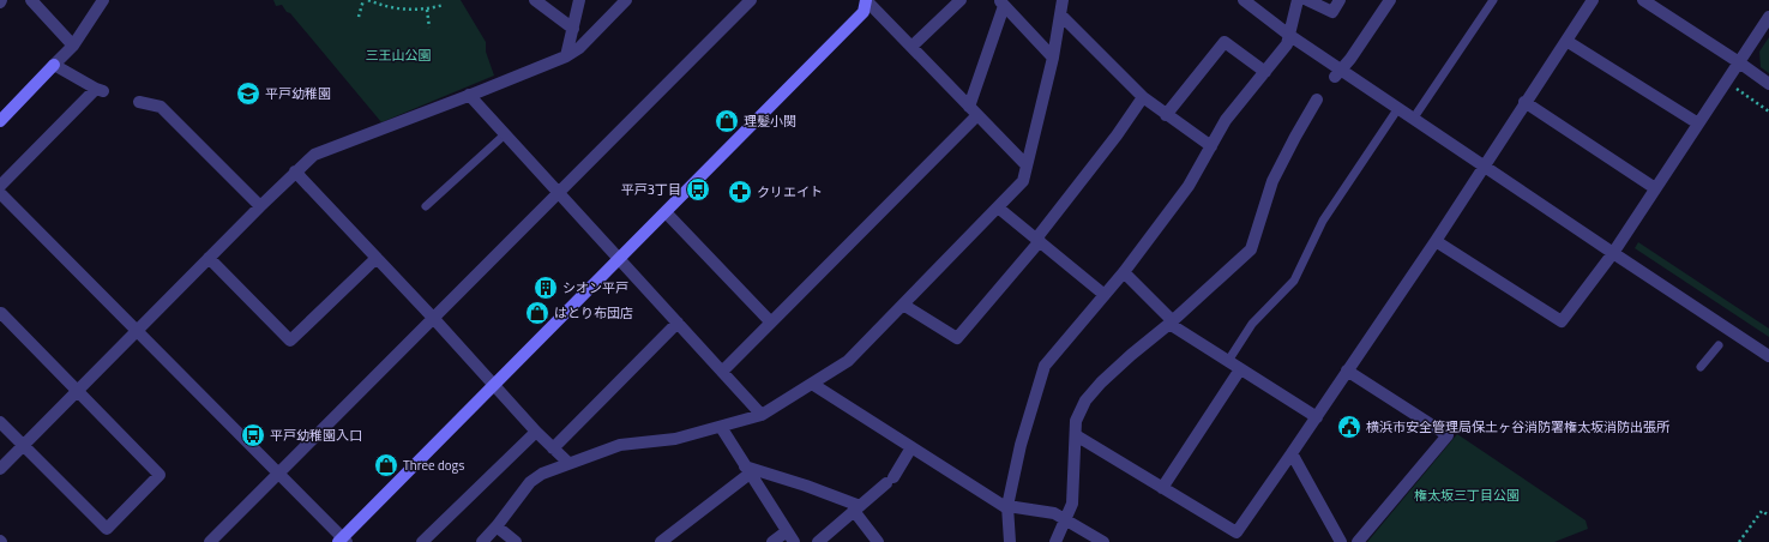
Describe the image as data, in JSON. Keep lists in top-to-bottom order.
{
  "parks": ["三王山公園", "権太坂三丁目公園"],
  "places": {
    "school or university": ["平戸幼稚園"],
    "shop": ["理髪小関", "はとり布団店", "Three dogs"],
    "bus stop": ["平戸3丁目", "平戸幼稚園入口"],
    "pharmacy": ["クリエイト"],
    "building": ["シオン平戸"],
    "public building": ["横浜市安全管理局保土ヶ谷消防署権太坂消防出張所"]
  }
}
